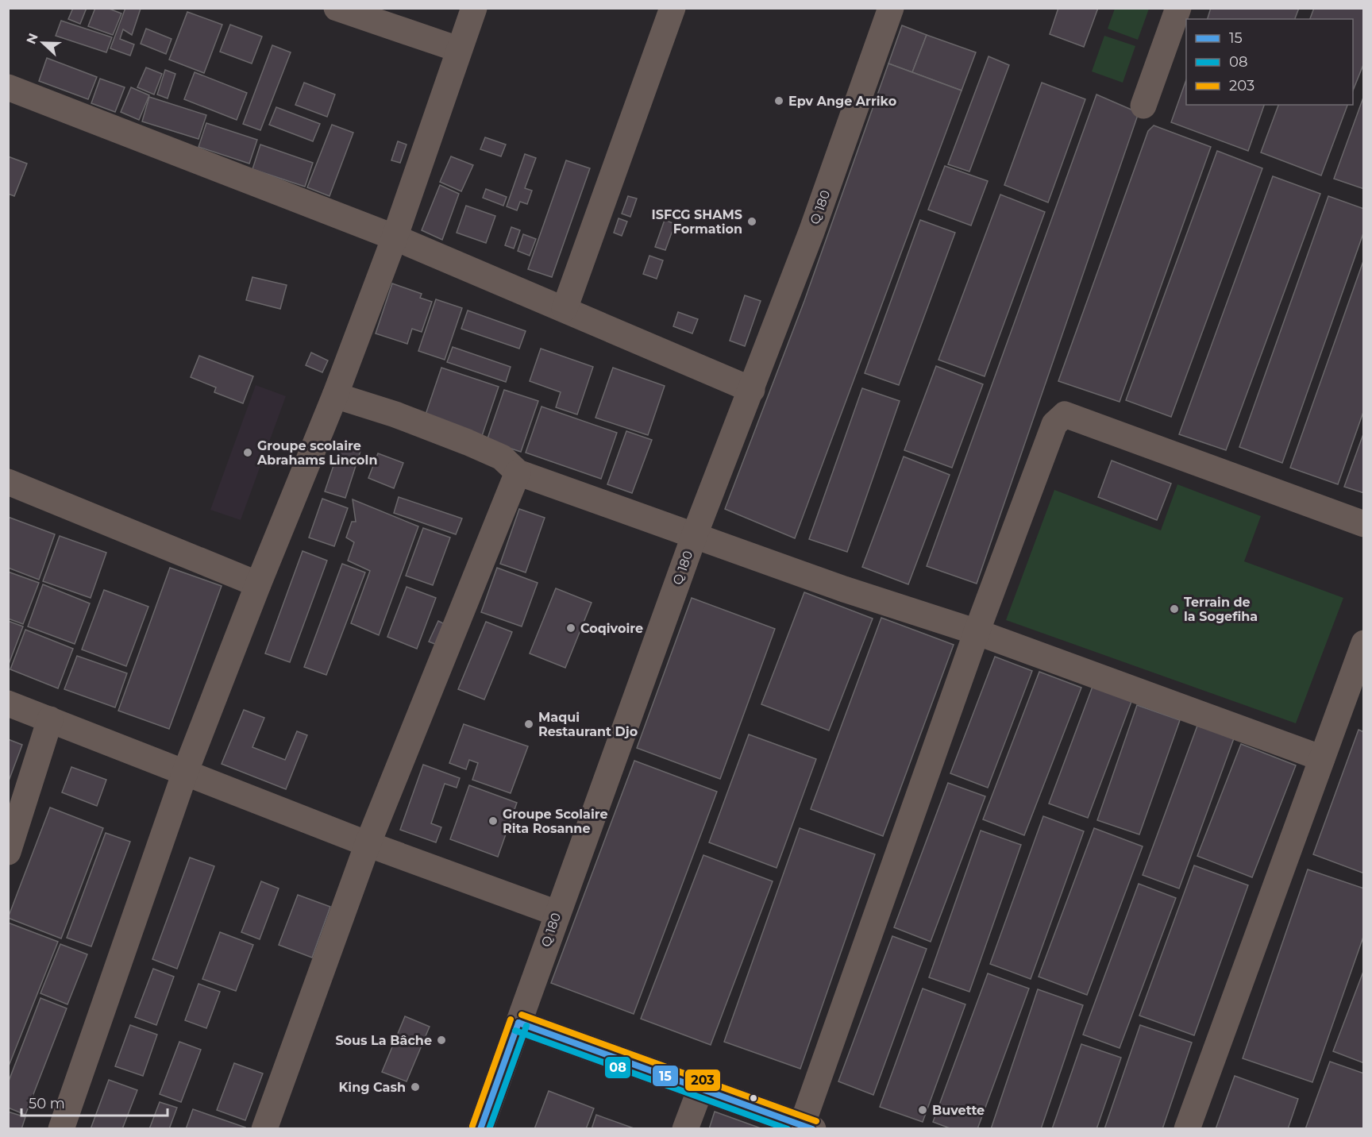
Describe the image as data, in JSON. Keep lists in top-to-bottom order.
{
  "streets": {
    "street": ["Q 180"]
  },
  "places": [
    "Epv Ange Arriko",
    "ISFCG SHAMS Formation",
    "Groupe scolaire Abrahams Lincoln",
    "Terrain de la Sogefiha",
    "Coqivoire",
    "Maqui Restaurant Djo",
    "Groupe Scolaire Rita Rosanne",
    "Sous La Bâche",
    "King Cash",
    "Buvette"
  ],
  "lines": ["transit line 203", "transit line 15", "transit line 08"],
  "legend": ["15", "08", "203"],
  "scale_bar": "50 m",
  "north": "left"
}
